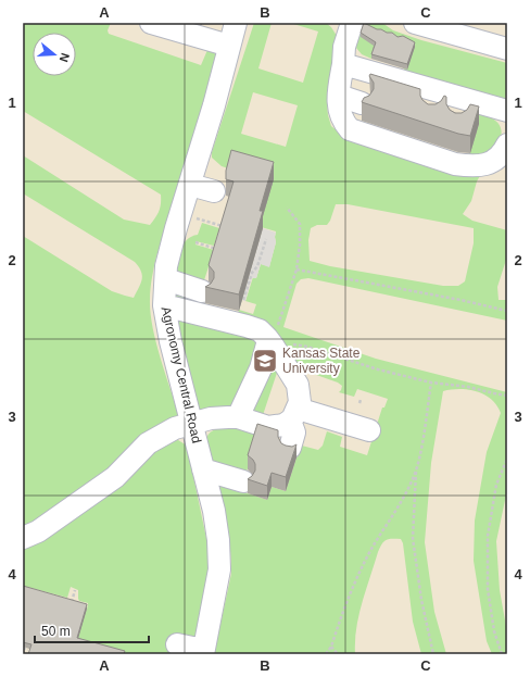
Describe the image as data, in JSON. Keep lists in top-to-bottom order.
{
  "streets": {
    "street": ["Agronomy Central Road"]
  },
  "places": {
    "school or university": ["Kansas State University"]
  },
  "scale_bar": "50 m",
  "north": "right",
  "grid": {
    "columns": ["A", "B", "C"],
    "rows": [
      "1",
      "2",
      "3",
      "4"
    ]
  }
}
